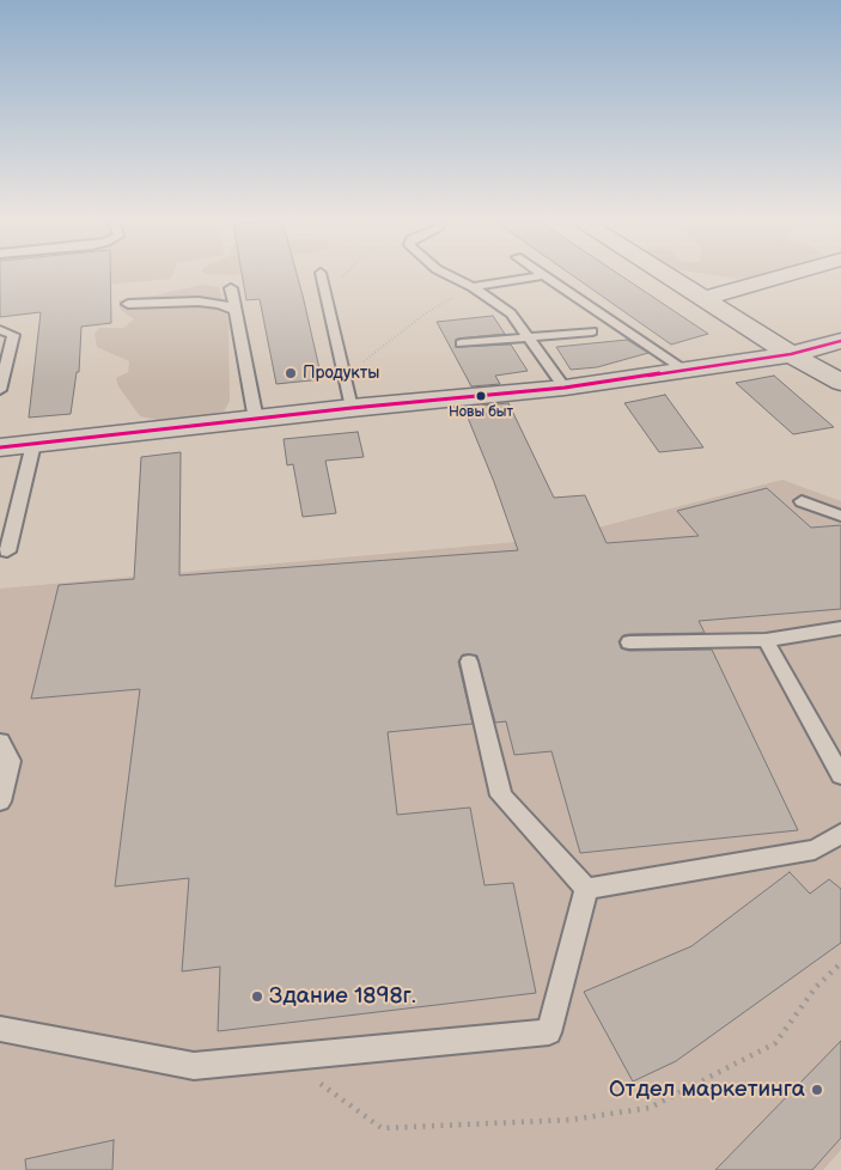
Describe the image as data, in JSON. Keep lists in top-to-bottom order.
{
  "places": [
    "Продукты",
    "Новы быт",
    "Здание 1898г.",
    "Отдел маркетинга"
  ]
}
